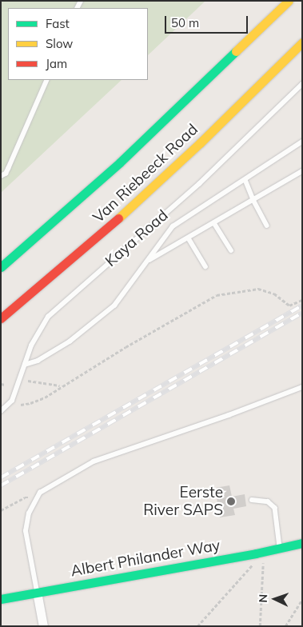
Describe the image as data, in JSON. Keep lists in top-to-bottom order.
{
  "streets": {
    "main road": ["Van Riebeeck Road", "Albert Philander Way"],
    "lane": ["Kaya Road"]
  },
  "places": ["Eerste River SAPS"],
  "legend": ["Fast", "Slow", "Jam"],
  "scale_bar": "50 m",
  "north": "left"
}
